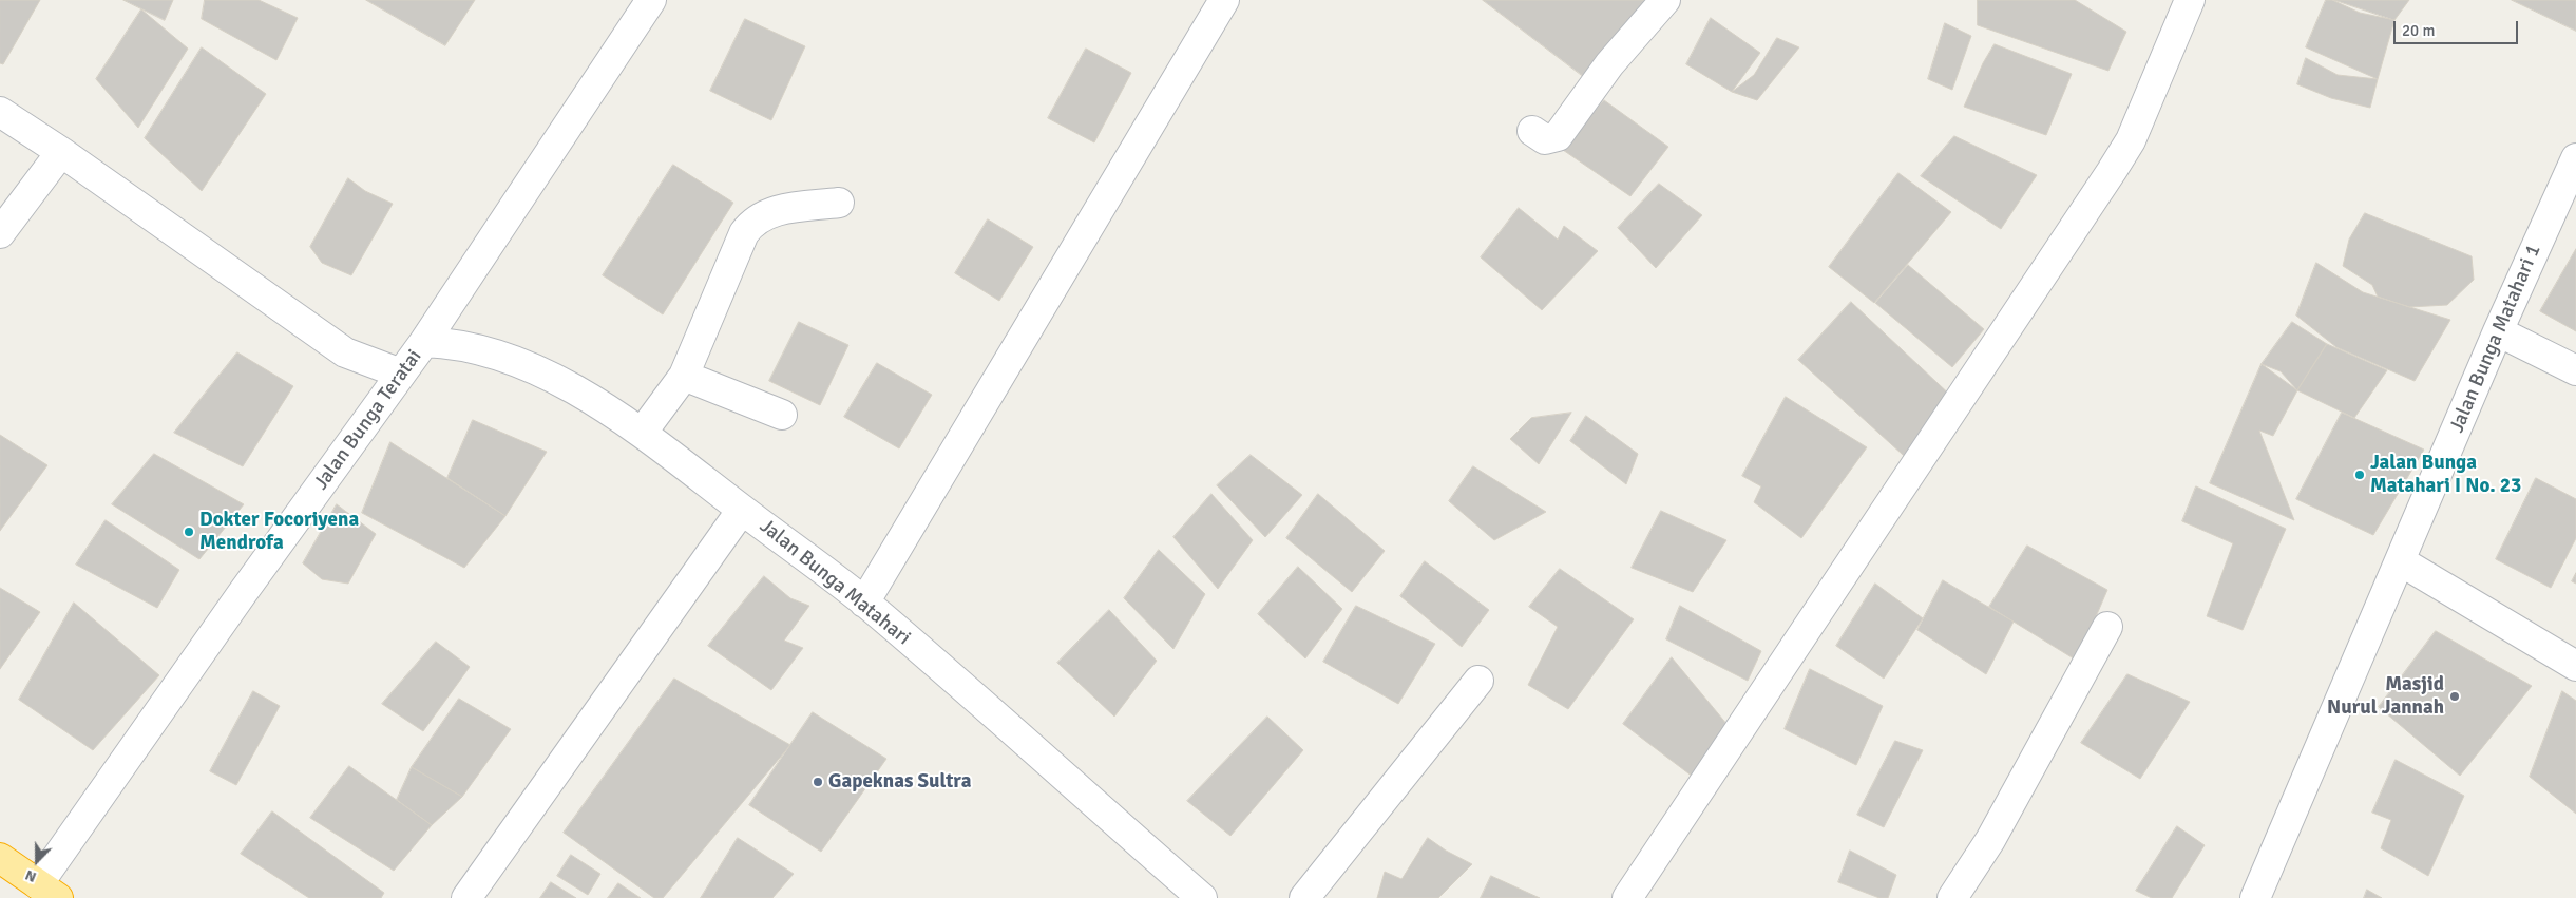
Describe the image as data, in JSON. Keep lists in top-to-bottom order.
{
  "streets": {
    "street": ["Jalan Bunga Matahari 1", "Jalan Bunga Teratai", "Jalan Bunga Matahari"]
  },
  "crossings": [
    ["Jalan Bunga Teratai", "Jalan Bunga Matahari"]
  ],
  "places": [
    "Jalan Bunga Matahari I No. 23",
    "Dokter Focoriyena Mendrofa",
    "Masjid Nurul Jannah",
    "Gapeknas Sultra"
  ],
  "scale_bar": "20 m",
  "north": "bottom"
}
